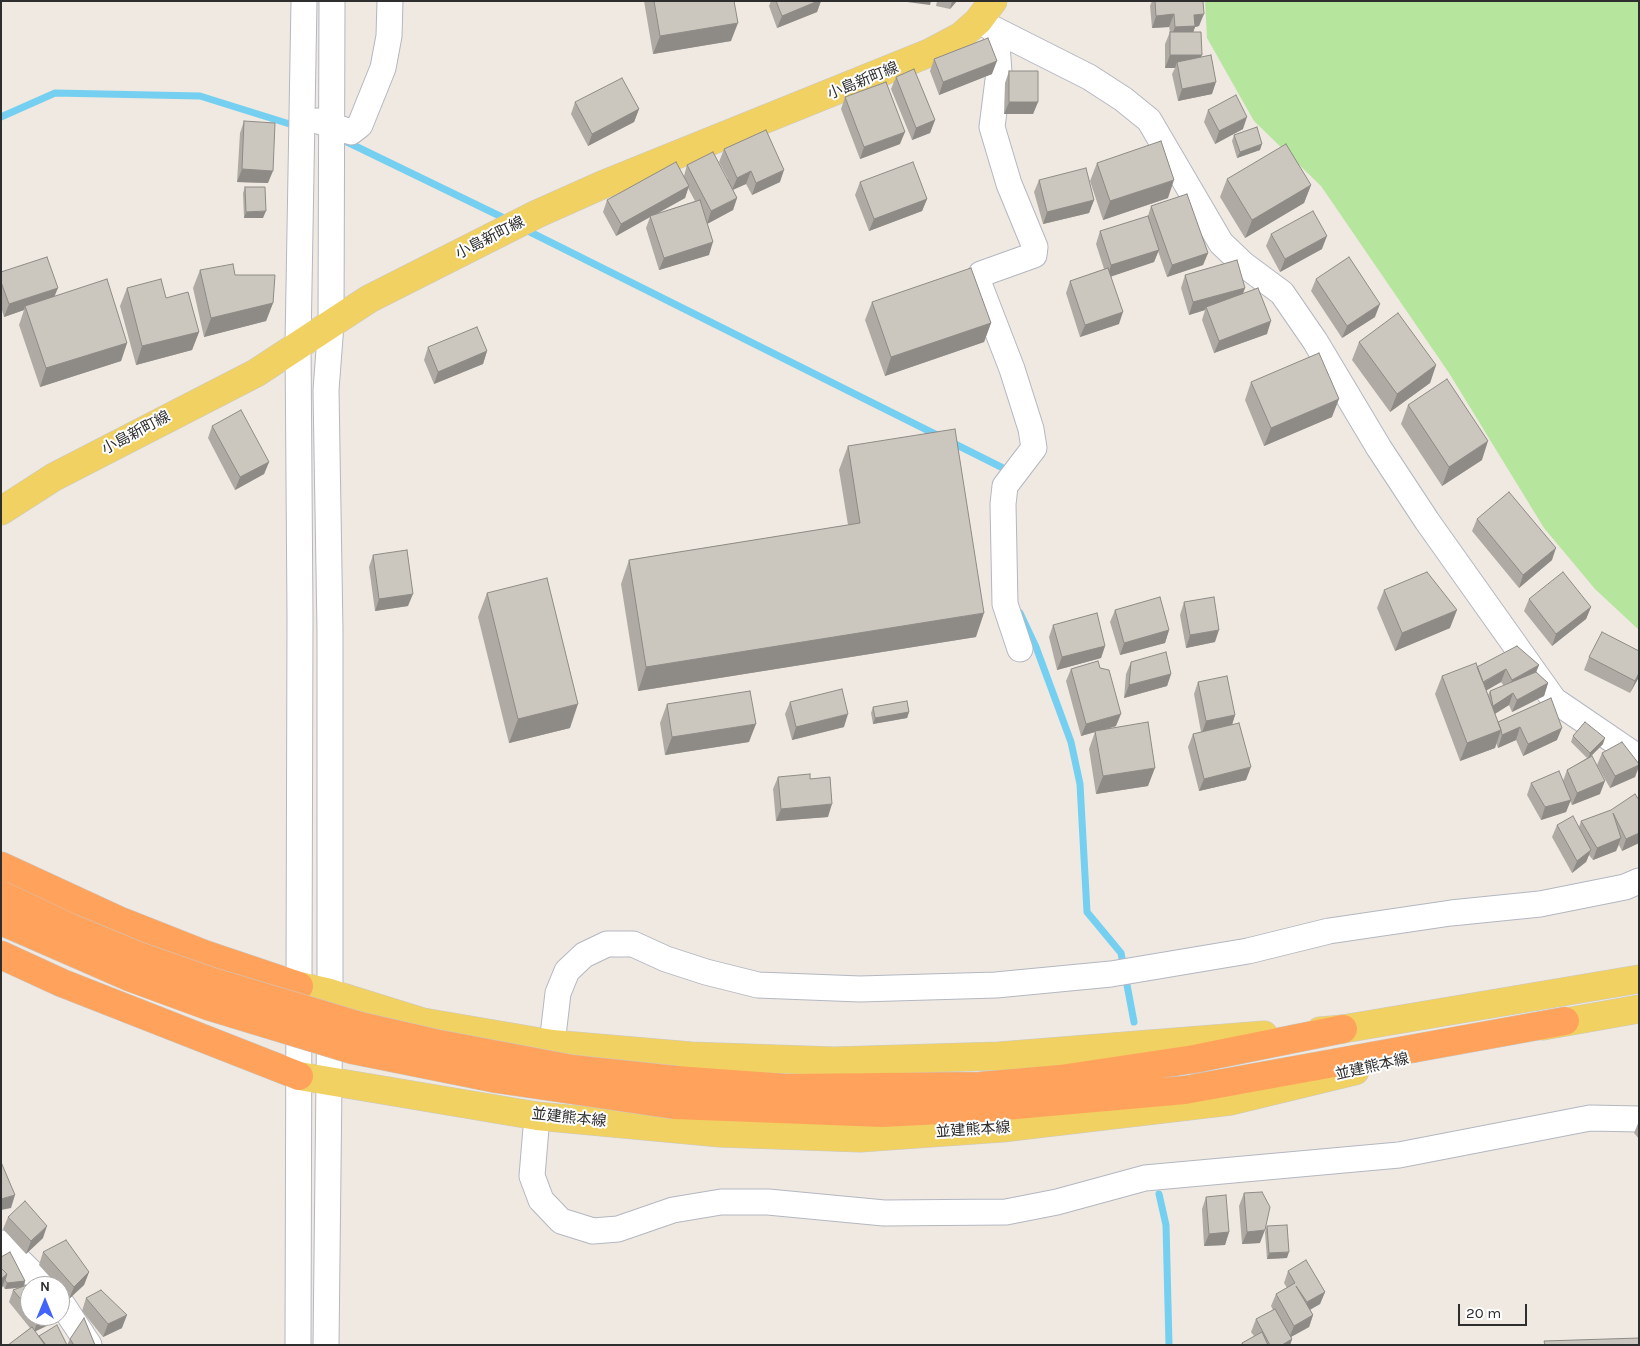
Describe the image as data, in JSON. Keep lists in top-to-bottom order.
{
  "streets": {
    "main road": ["小島新町線", "並建熊本線"]
  },
  "scale_bar": "20 m",
  "north": "top"
}
